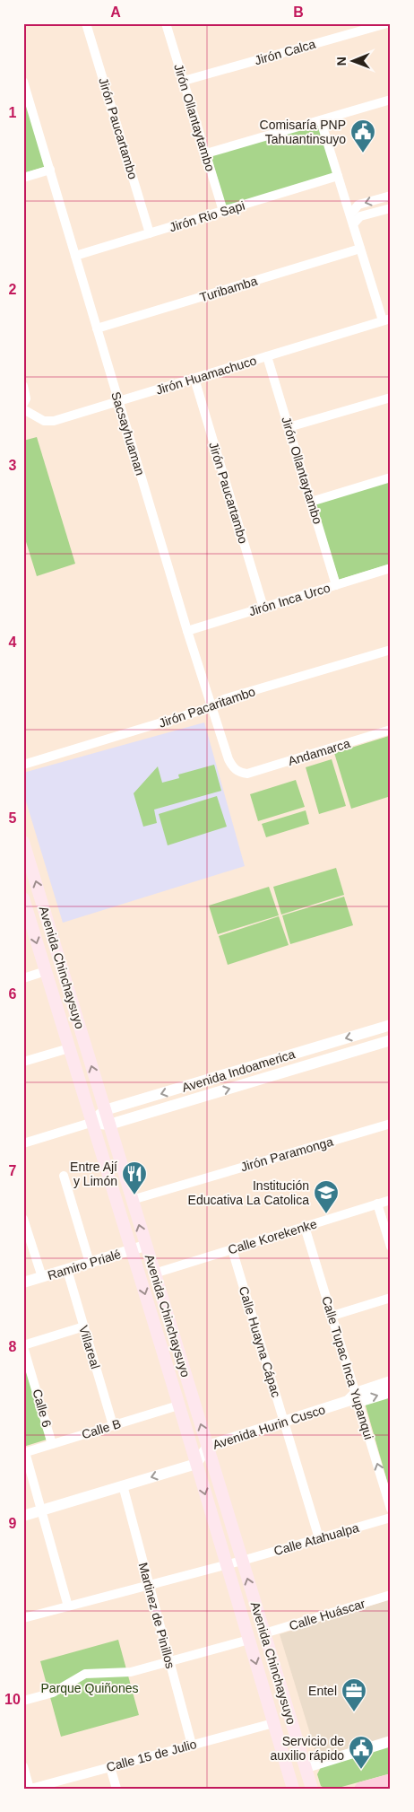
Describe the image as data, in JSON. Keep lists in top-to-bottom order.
{
  "streets": {
    "main road": ["Avenida Chinchaysuyo"],
    "street": [
      "Jirón Calca",
      "Jirón Ollantaytambo",
      "Jirón Paucartambo",
      "Jirón Rio Sapi",
      "Turibamba",
      "Jirón Huamachuco",
      "Sacsayhuaman",
      "Jirón Inca Urco",
      "Jirón Pacaritambo",
      "Andamarca",
      "Avenida Indoamerica",
      "Jirón Paramonga",
      "Calle Korekenke",
      "Ramiro Prialé",
      "Calle Huayna Cápac",
      "Villareal",
      "Calle Tupac Inca Yupanqui",
      "Calle 6",
      "Avenida Hurin Cusco",
      "Calle B",
      "Calle Atahualpa",
      "Calle Huáscar",
      "Martinez de Pinillos",
      "Calle 15 de Julio"
    ]
  },
  "crossings": [
    ["Jirón Calca", "Jirón Ollantaytambo"],
    ["Jirón Ollantaytambo", "Jirón Rio Sapi"],
    ["Jirón Ollantaytambo", "Jirón Huamachuco"],
    ["Jirón Ollantaytambo", "Jirón Inca Urco"],
    ["Jirón Paucartambo", "Jirón Rio Sapi"],
    ["Jirón Paucartambo", "Jirón Huamachuco"],
    ["Jirón Paucartambo", "Jirón Inca Urco"],
    ["Jirón Rio Sapi", "Sacsayhuaman"],
    ["Turibamba", "Sacsayhuaman"],
    ["Jirón Huamachuco", "Sacsayhuaman"],
    ["Sacsayhuaman", "Jirón Inca Urco"],
    ["Sacsayhuaman", "Jirón Pacaritambo"],
    ["Sacsayhuaman", "Andamarca"],
    ["Avenida Chinchaysuyo", "Avenida Indoamerica"],
    ["Avenida Chinchaysuyo", "Jirón Paramonga"],
    ["Avenida Chinchaysuyo", "Calle Korekenke"],
    ["Avenida Chinchaysuyo", "Ramiro Prialé"],
    ["Avenida Chinchaysuyo", "Avenida Hurin Cusco"],
    ["Avenida Chinchaysuyo", "Calle B"],
    ["Avenida Chinchaysuyo", "Calle Atahualpa"],
    ["Avenida Chinchaysuyo", "Calle Huáscar"],
    ["Avenida Chinchaysuyo", "Calle 15 de Julio"],
    ["Calle Korekenke", "Calle Huayna Cápac"],
    ["Calle Korekenke", "Calle Tupac Inca Yupanqui"],
    ["Ramiro Prialé", "Villareal"],
    ["Calle Huayna Cápac", "Avenida Hurin Cusco"],
    ["Calle Huayna Cápac", "Calle Atahualpa"],
    ["Villareal", "Calle B"],
    ["Calle Tupac Inca Yupanqui", "Avenida Hurin Cusco"],
    ["Calle 6", "Calle B"],
    ["Calle Atahualpa", "Martinez de Pinillos"],
    ["Martinez de Pinillos", "Calle 15 de Julio"]
  ],
  "one_way": ["Calle Tupac Inca Yupanqui"],
  "parks": ["Parque Quiñones"],
  "places": {
    "public building": ["Comisaría PNP Tahuantinsuyo", "Servicio de auxilio rápido"],
    "restaurant": ["Entre Ají y Limón"],
    "school or university": ["Institución Educativa La Catolica"],
    "office": ["Entel"]
  },
  "north": "left",
  "grid": {
    "columns": ["A", "B"],
    "rows": [
      "1",
      "2",
      "3",
      "4",
      "5",
      "6",
      "7",
      "8",
      "9",
      "10"
    ]
  }
}
